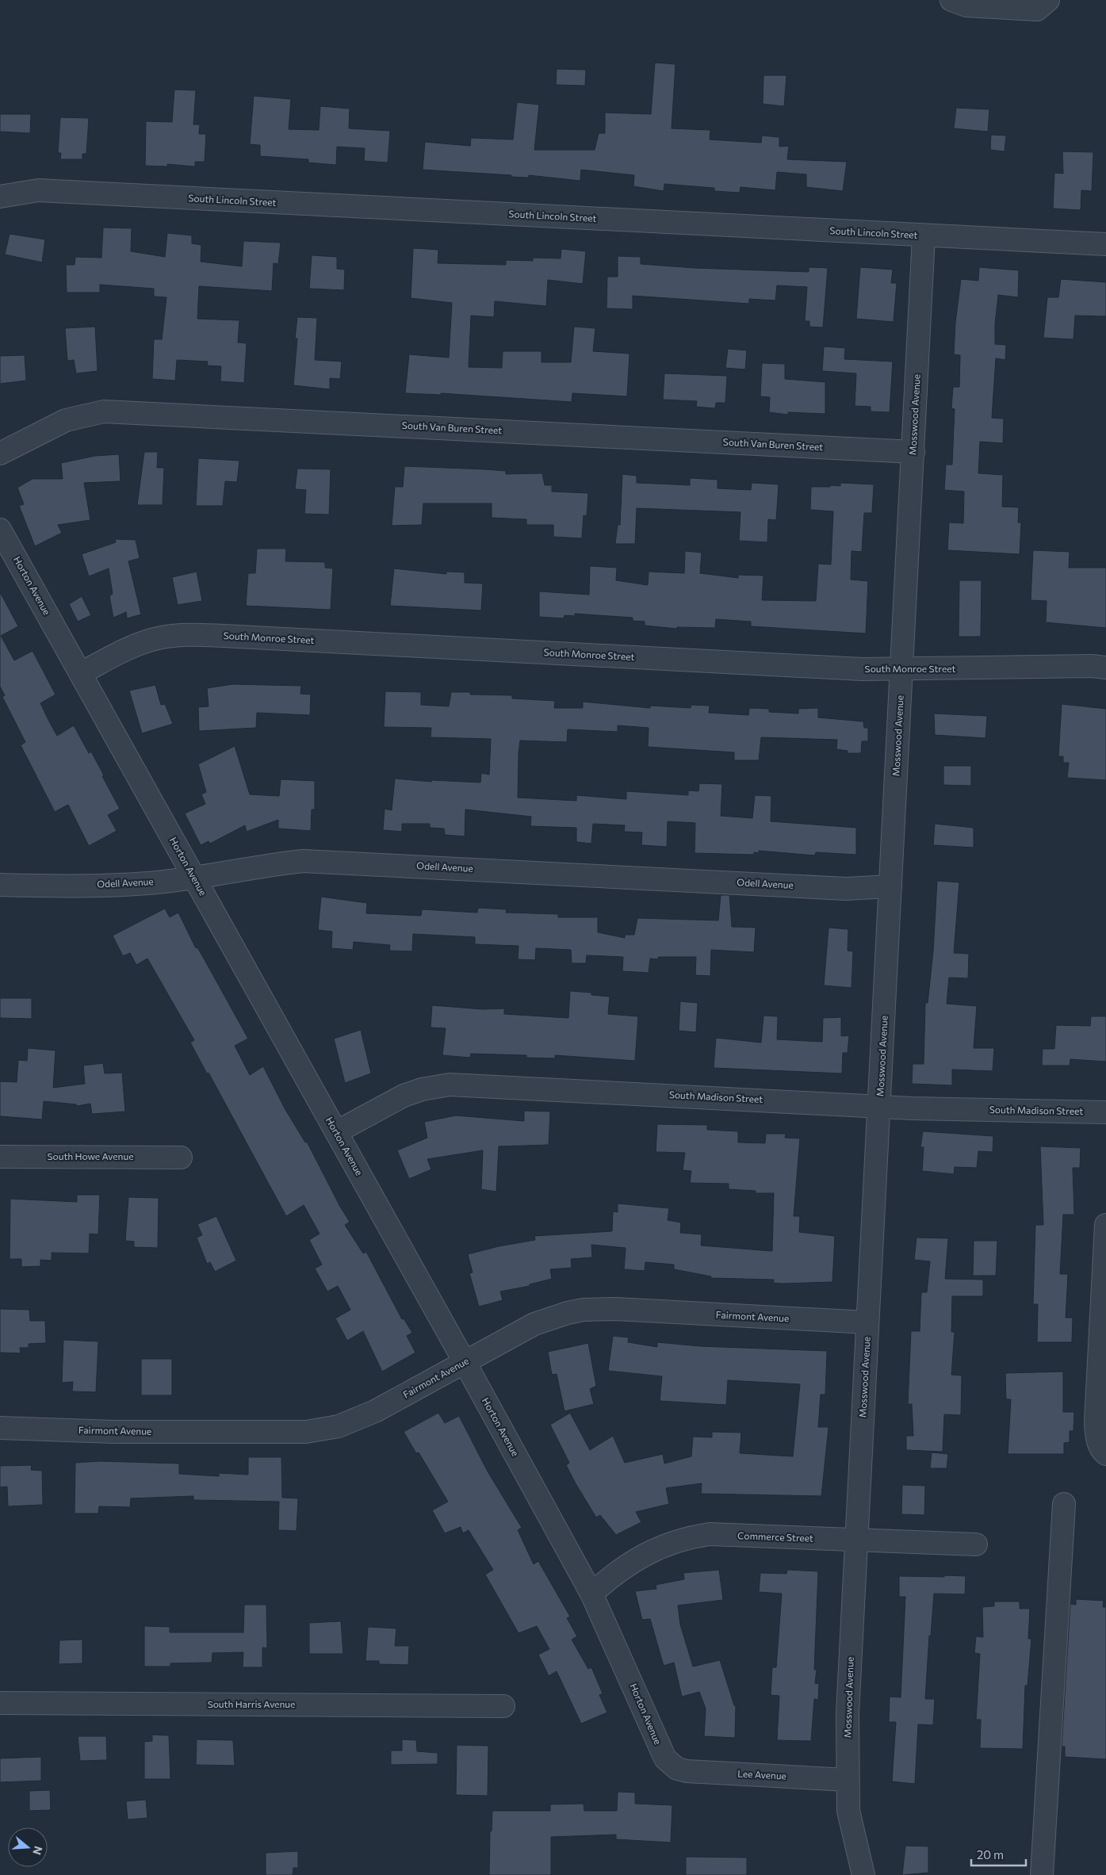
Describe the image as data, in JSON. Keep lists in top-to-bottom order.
{
  "streets": {
    "street": [
      "South Lincoln Street",
      "Mosswood Avenue",
      "South Van Buren Street",
      "Horton Avenue",
      "South Monroe Street",
      "Odell Avenue",
      "South Madison Street",
      "South Howe Avenue",
      "Fairmont Avenue",
      "Commerce Street",
      "South Harris Avenue",
      "Lee Avenue"
    ]
  },
  "crossings": [
    ["South Lincoln Street", "Mosswood Avenue"],
    ["Mosswood Avenue", "South Van Buren Street"],
    ["Mosswood Avenue", "South Monroe Street"],
    ["Mosswood Avenue", "Odell Avenue"],
    ["Mosswood Avenue", "South Madison Street"],
    ["Mosswood Avenue", "Fairmont Avenue"],
    ["Mosswood Avenue", "Commerce Street"],
    ["Mosswood Avenue", "Lee Avenue"],
    ["Horton Avenue", "South Monroe Street"],
    ["Horton Avenue", "Odell Avenue"],
    ["Horton Avenue", "South Madison Street"],
    ["Horton Avenue", "Fairmont Avenue"],
    ["Horton Avenue", "Commerce Street"],
    ["Horton Avenue", "Lee Avenue"]
  ],
  "scale_bar": "20 m",
  "north": "right"
}
